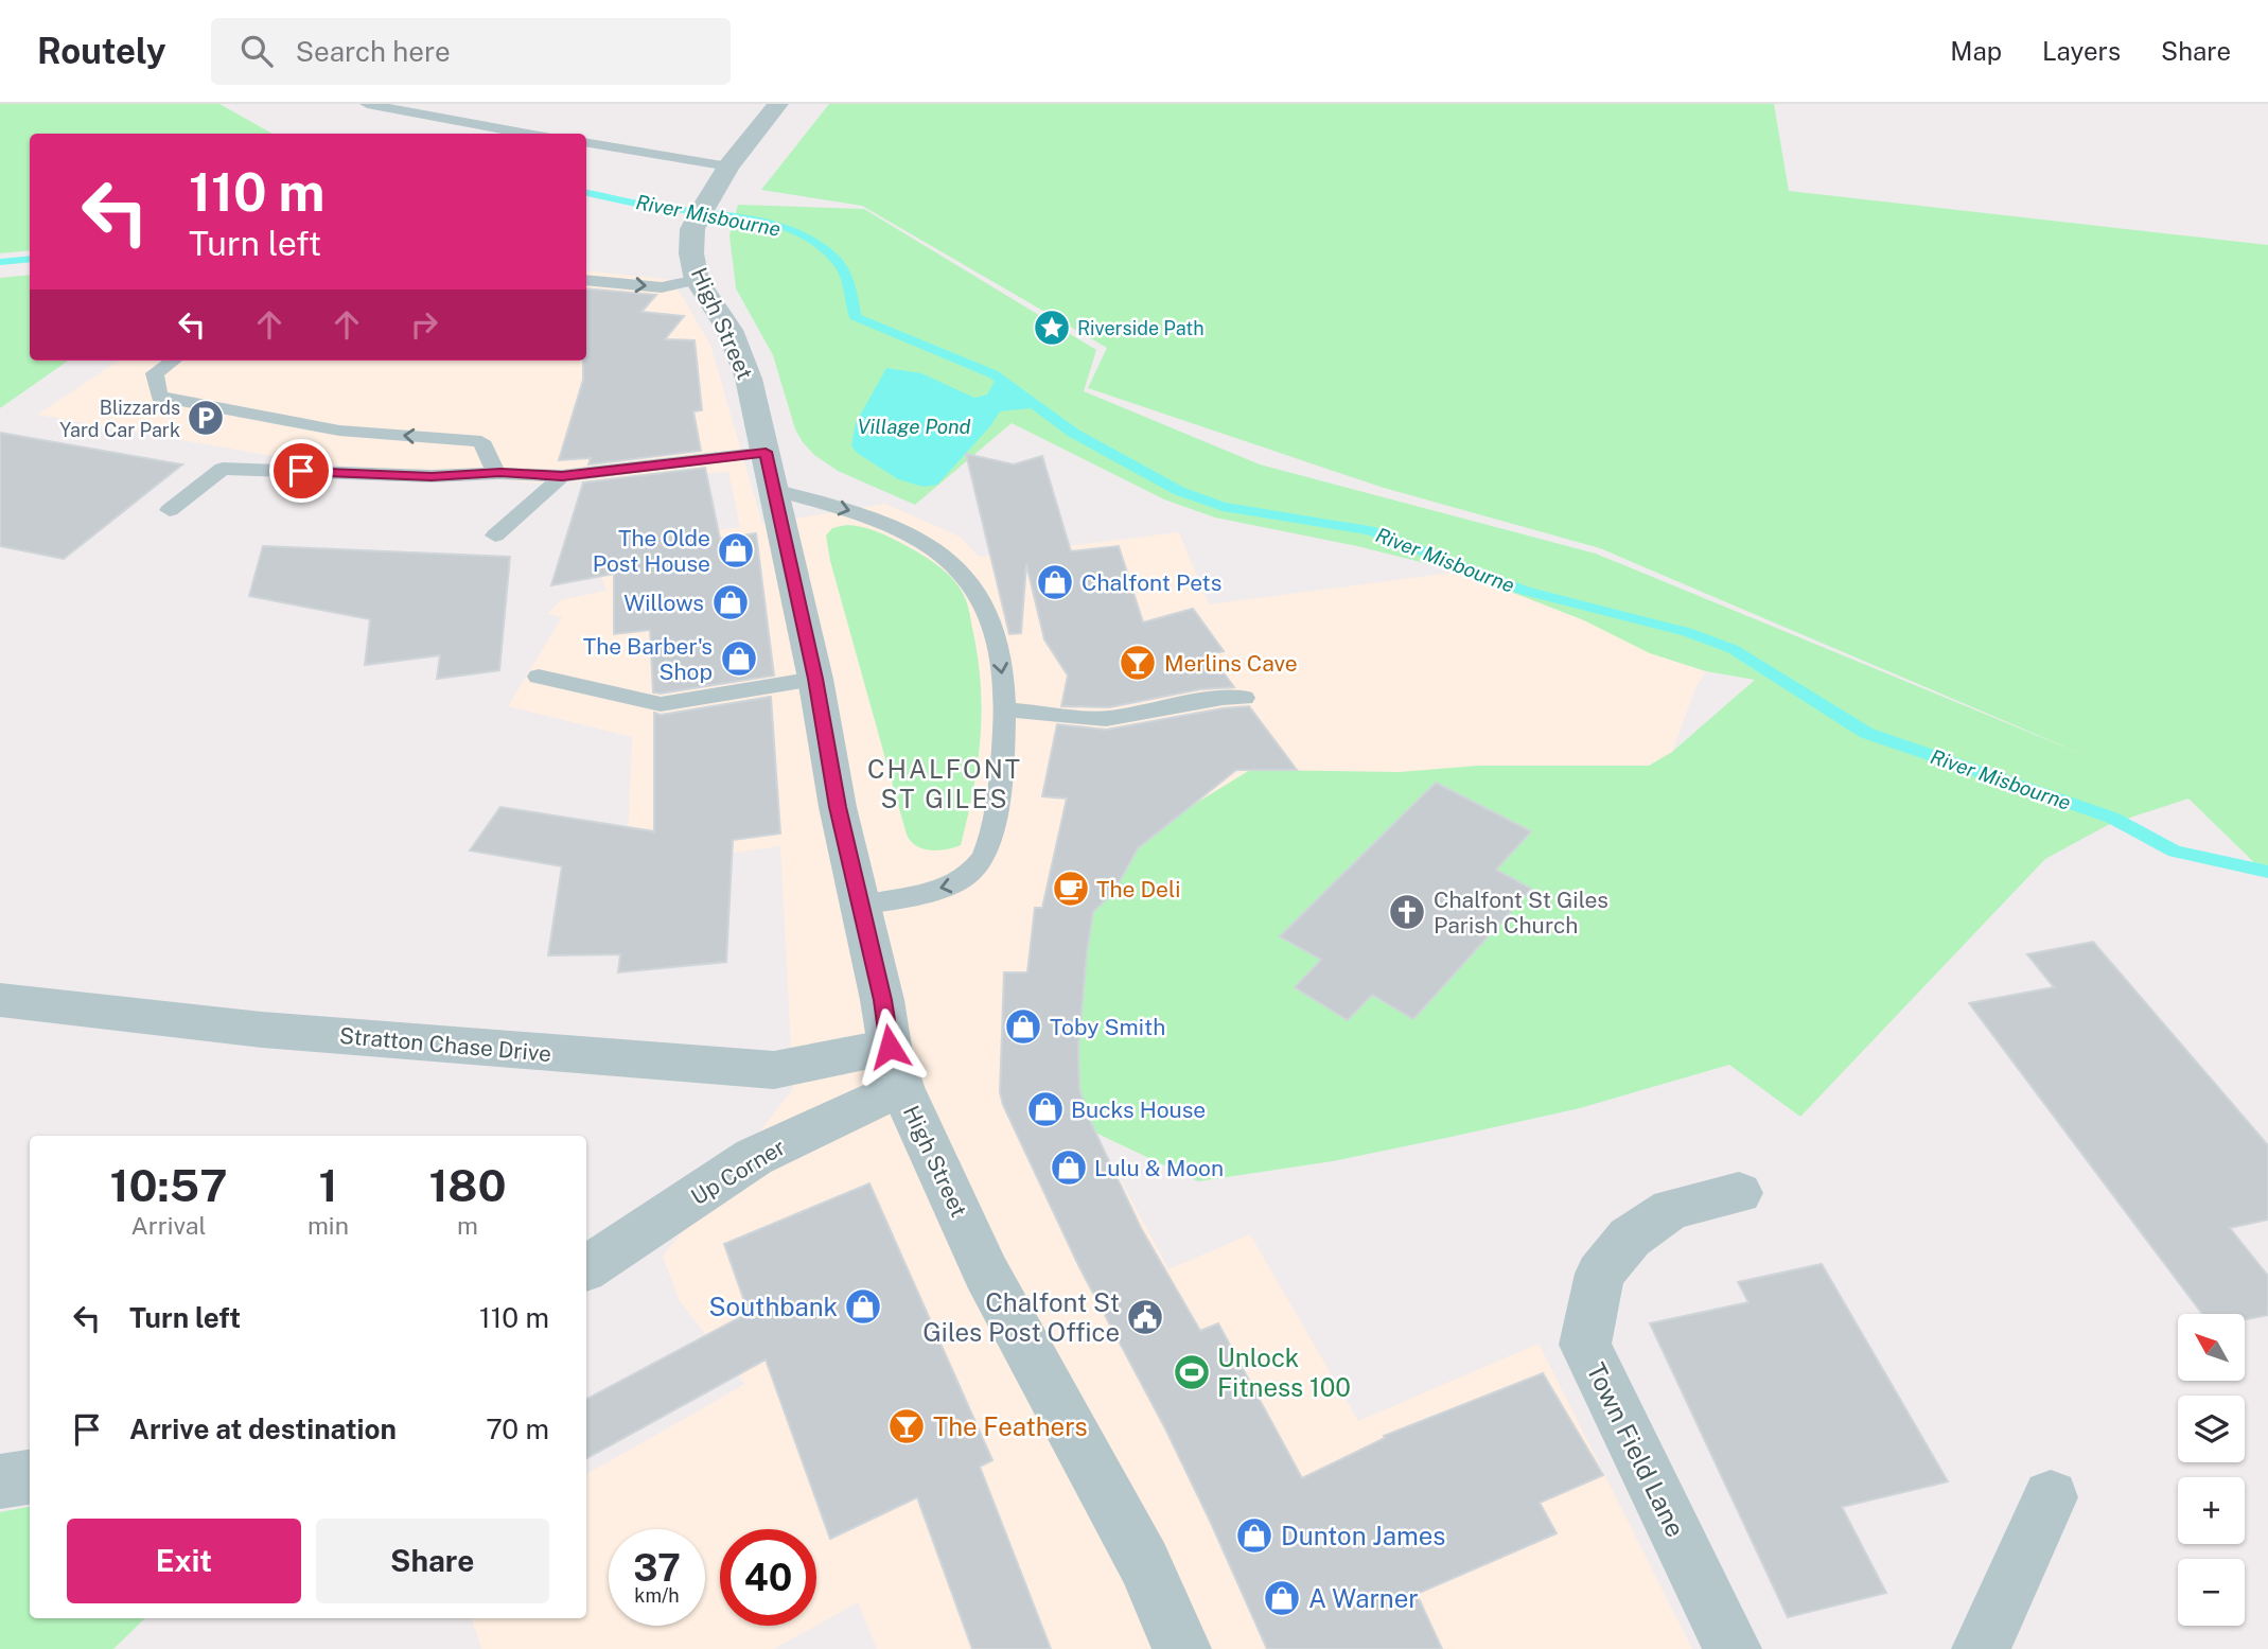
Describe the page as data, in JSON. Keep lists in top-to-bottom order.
{
  "streets": {
    "street": [
      "High Street",
      "Stratton Chase Drive",
      "Up Corner",
      "Town Field Lane"
    ]
  },
  "crossings": [
    ["High Street", "Stratton Chase Drive"],
    ["High Street", "Up Corner"],
    ["Stratton Chase Drive", "Up Corner"]
  ],
  "districts": ["CHALFONT ST GILES"],
  "water": ["River Misbourne", "Village Pond"],
  "places": {
    "place": ["Riverside Path"],
    "parking": ["Blizzards Yard Car Park"],
    "shop": [
      "The Olde Post House",
      "Chalfont Pets",
      "Willows",
      "The Barber's Shop",
      "Toby Smith",
      "Bucks House",
      "Lulu & Moon",
      "Southbank",
      "Dunton James",
      "A Warner"
    ],
    "bar": ["Merlins Cave", "The Feathers"],
    "cafe": ["The Deli"],
    "church": ["Chalfont St Giles Parish Church"],
    "public building": ["Chalfont St Giles Post Office"],
    "sports": ["Unlock Fitness 100"]
  },
  "north": "top left",
  "page": {
    "header": "Routely",
    "search": "Search here",
    "nav": ["Map", "Layers", "Share"],
    "turn": ["110 m", "Turn left"],
    "eta": [
      "10:57",
      "Arrival",
      "1",
      "min",
      "180",
      "m"
    ],
    "list": [
      {
        "name": "Turn left",
        "value": "110 m"
      },
      {
        "name": "Arrive at destination",
        "value": "70 m"
      }
    ],
    "map_buttons": ["+", "−"],
    "buttons": ["Exit", "Share"],
    "speed": "37 km/h",
    "limit": "40"
  }
}
